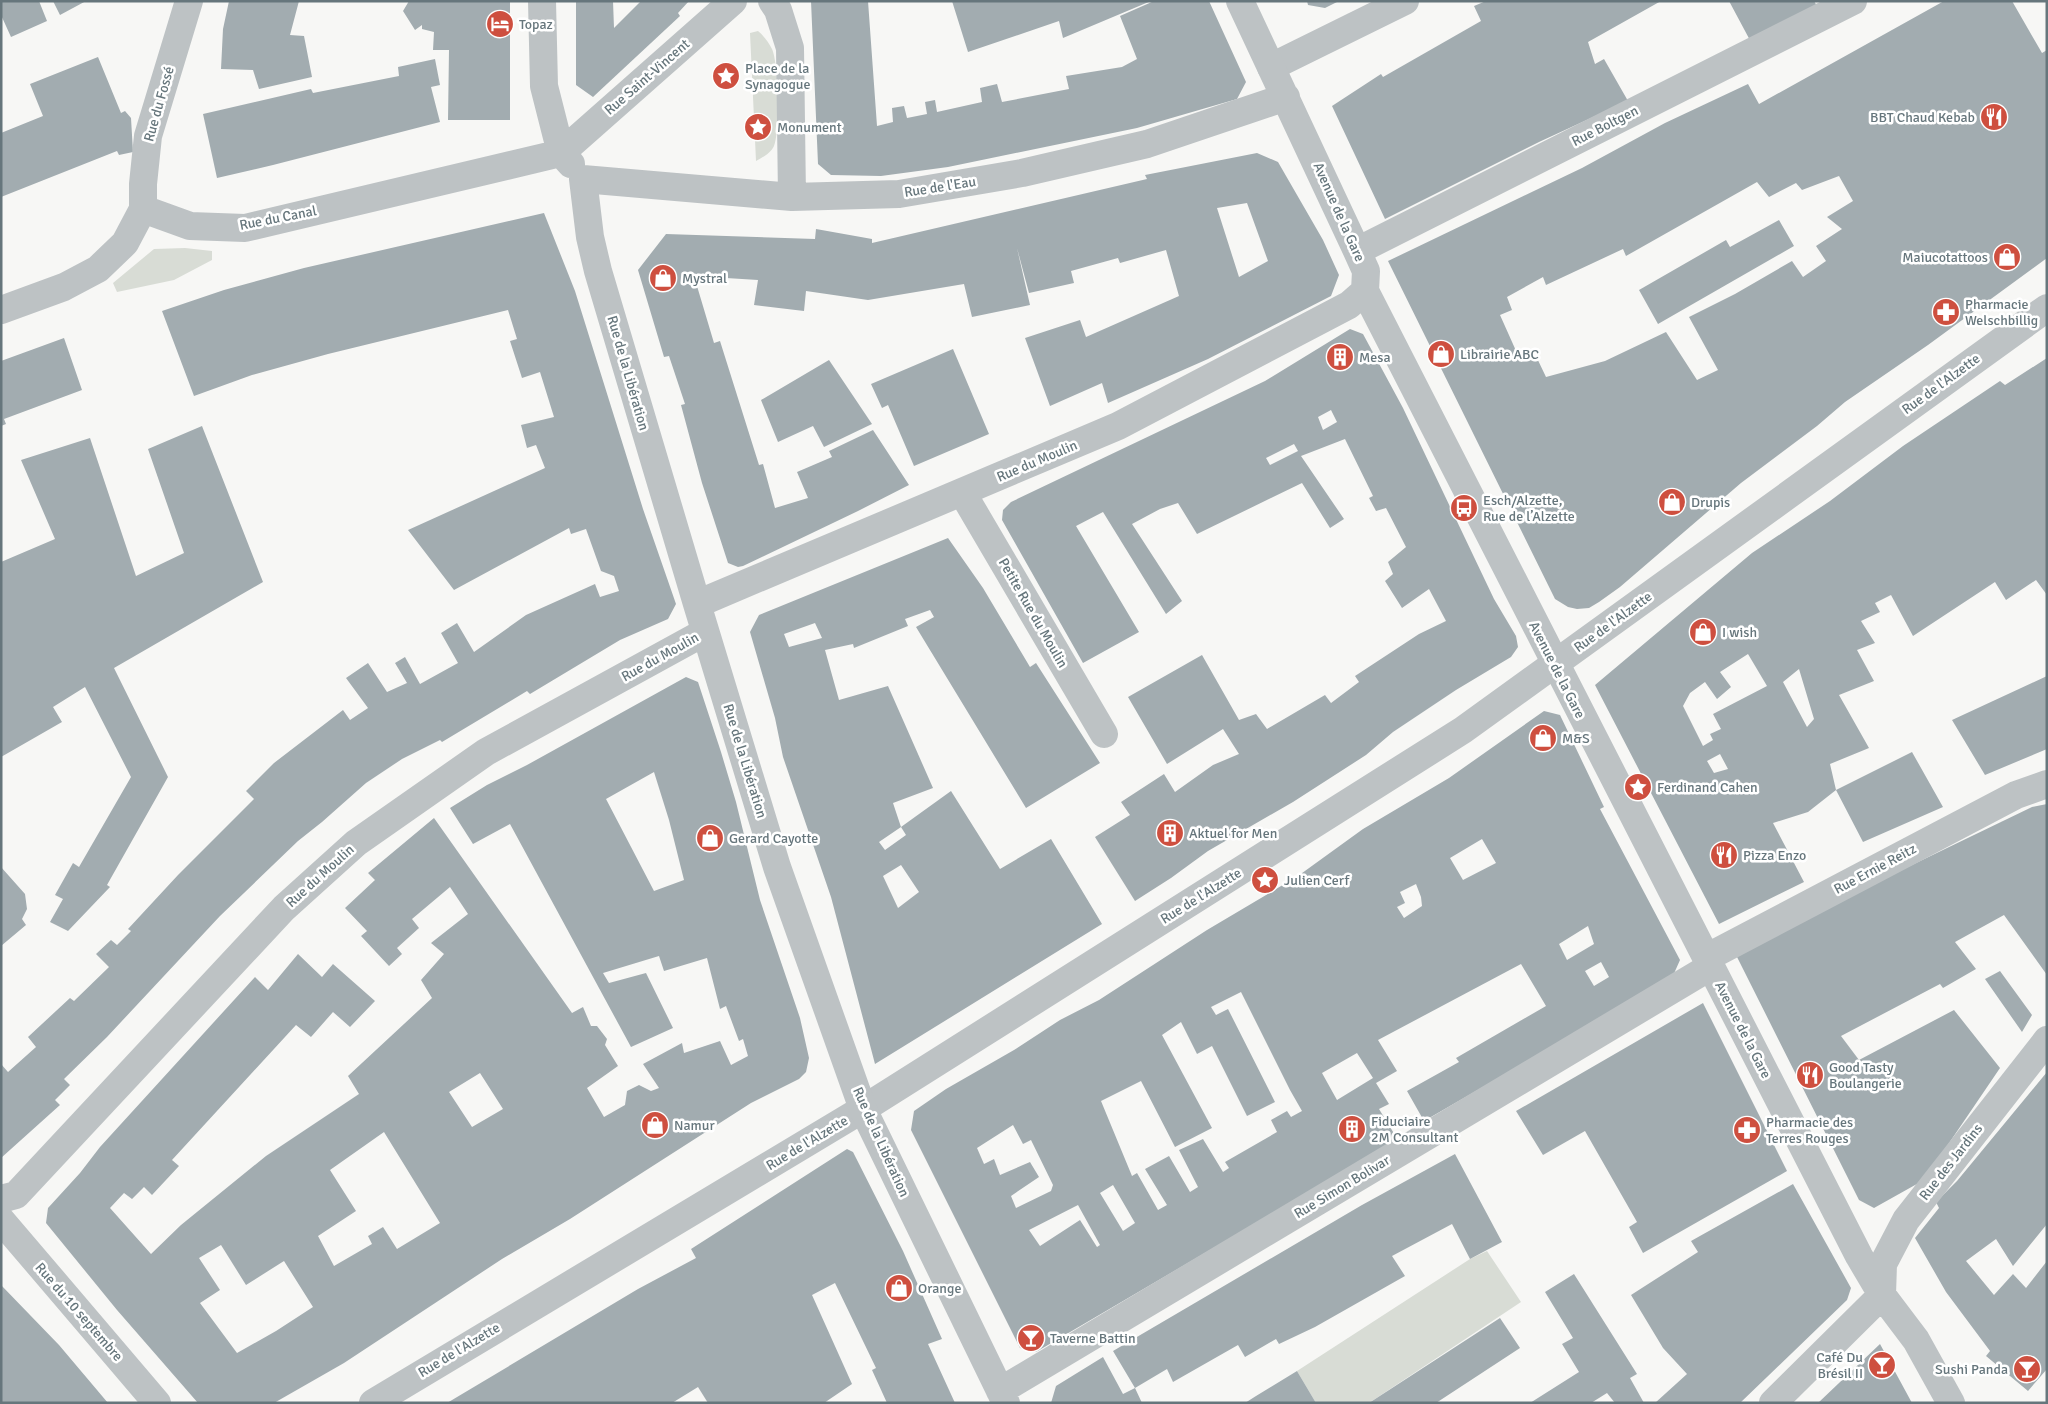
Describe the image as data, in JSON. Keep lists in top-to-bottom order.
{
  "streets": {
    "street": [
      "Rue Saint-Vincent",
      "Rue du Fossé",
      "Rue Boltgen",
      "Rue de l'Eau",
      "Avenue de la Gare",
      "Rue du Canal",
      "Rue de la Libération",
      "Rue de l'Alzette",
      "Rue du Moulin",
      "Petite Rue du Moulin",
      "Rue Ernie Reitz",
      "Rue des Jardins",
      "Rue Simon Bolivar",
      "Rue du 10 septembre"
    ]
  },
  "crossings": [
    ["Rue Saint-Vincent", "Rue du Canal"],
    ["Rue du Fossé", "Rue du Canal"],
    ["Rue Boltgen", "Avenue de la Gare"],
    ["Rue de l'Eau", "Avenue de la Gare"],
    ["Rue de l'Eau", "Rue de la Libération"],
    ["Avenue de la Gare", "Rue de l'Alzette"],
    ["Avenue de la Gare", "Rue du Moulin"],
    ["Avenue de la Gare", "Rue Ernie Reitz"],
    ["Avenue de la Gare", "Rue des Jardins"],
    ["Avenue de la Gare", "Rue Simon Bolivar"],
    ["Rue de la Libération", "Rue de l'Alzette"],
    ["Rue de la Libération", "Rue du Moulin"],
    ["Rue de la Libération", "Rue Simon Bolivar"],
    ["Rue du Moulin", "Petite Rue du Moulin"],
    ["Rue Ernie Reitz", "Rue Simon Bolivar"]
  ],
  "places": {
    "hotel": ["Topaz"],
    "place": [
      "Place de la Synagogue",
      "Monument",
      "Ferdinand Cahen",
      "Julien Cerf"
    ],
    "restaurant": ["BBT Chaud Kebab", "Pizza Enzo", "Good Tasty Boulangerie"],
    "shop": [
      "Maiucotattoos",
      "Mystral",
      "Librairie ABC",
      "Drupis",
      "I wish",
      "M&S",
      "Gerard Cayotte",
      "Namur",
      "Orange"
    ],
    "pharmacy": ["Pharmacie Welschbillig", "Pharmacie des Terres Rouges"],
    "building": ["Mesa", "Aktuel for Men", "Fiduciaire 2M Consultant"],
    "bus stop": ["Esch/Alzette, Rue de l’Alzette"],
    "bar": ["Taverne Battin", "Café Du Brésil II", "Sushi Panda"]
  }
}
